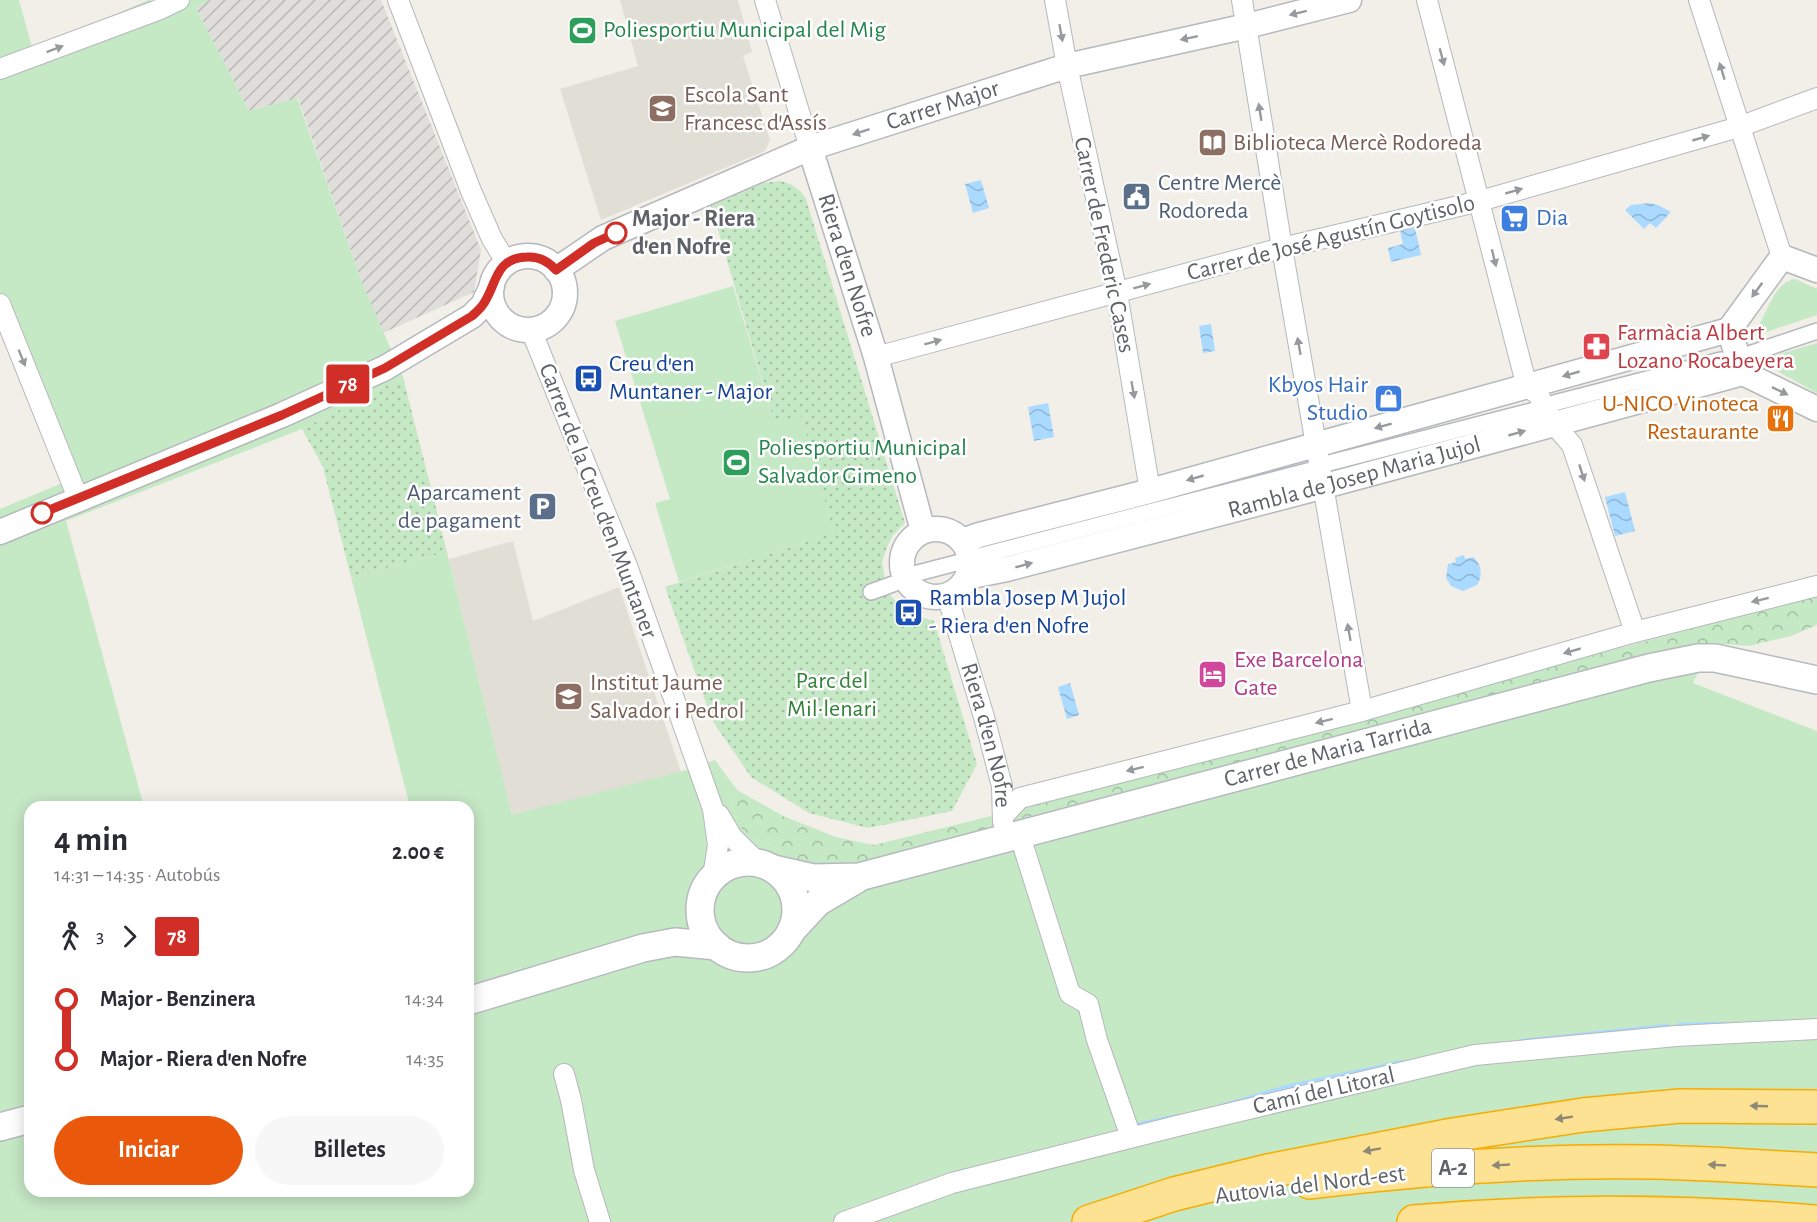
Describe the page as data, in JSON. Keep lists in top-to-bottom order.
{
  "streets": {
    "highway": ["A-2", "Autovia del Nord-est"],
    "main road": ["Carrer de Maria Tarrida"],
    "street": [
      "Carrer Major",
      "Carrer de José Agustín Goytisolo",
      "Carrer de Frederic Cases",
      "Riera d'en Nofre",
      "Rambla de Josep Maria Jujol",
      "Carrer de la Creu d'en Muntaner",
      "Camí del Litoral"
    ]
  },
  "crossings": [
    ["Carrer Major", "Carrer de Frederic Cases"],
    ["Carrer Major", "Riera d'en Nofre"],
    ["Carrer Major", "Carrer de la Creu d'en Muntaner"],
    ["Carrer de José Agustín Goytisolo", "Carrer de Frederic Cases"],
    ["Carrer de José Agustín Goytisolo", "Riera d'en Nofre"],
    ["Carrer de Frederic Cases", "Rambla de Josep Maria Jujol"],
    ["Riera d'en Nofre", "Rambla de Josep Maria Jujol"],
    ["Riera d'en Nofre", "Carrer de Maria Tarrida"],
    ["Riera d'en Nofre", "Camí del Litoral"],
    ["Carrer de la Creu d'en Muntaner", "Carrer de Maria Tarrida"]
  ],
  "one_way": ["Carrer Major", "Carrer de José Agustín Goytisolo", "Carrer de Maria Tarrida"],
  "parks": ["Parc del Mil·lenari"],
  "places": {
    "sports": ["Poliesportiu Municipal del Mig", "Poliesportiu Municipal Salvador Gimeno"],
    "school or university": ["Escola Sant Francesc d'Assís", "Institut Jaume Salvador i Pedrol"],
    "library": ["Biblioteca Mercè Rodoreda"],
    "public building": ["Centre Mercè Rodoreda"],
    "supermarket": ["Dia"],
    "other": ["Major - Riera d'en Nofre"],
    "pharmacy": ["Farmàcia Albert Lozano Rocabeyera"],
    "bus stop": ["Creu d'en Muntaner - Major", "Rambla Josep M Jujol - Riera d'en Nofre"],
    "shop": ["Kbyos Hair Studio"],
    "restaurant": ["U-NICO Vinoteca Restaurante"],
    "parking": ["Aparcament de pagament"],
    "hotel": ["Exe Barcelona Gate"]
  },
  "lines": ["bus line 78"],
  "page": {
    "on_map": "78",
    "heading": ["4 min", "14:31 – 14:35 · Autobús", "2.00 €"],
    "legs": ["3", "78"],
    "list": [
      {
        "name": "Major - Benzinera",
        "value": "14:34"
      },
      {
        "name": "Major - Riera d'en Nofre",
        "value": "14:35"
      }
    ],
    "buttons": ["Iniciar", "Billetes"]
  }
}
